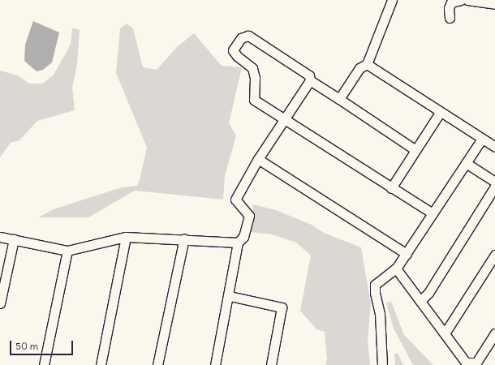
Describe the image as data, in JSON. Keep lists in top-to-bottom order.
{
  "scale_bar": "50 m"
}
